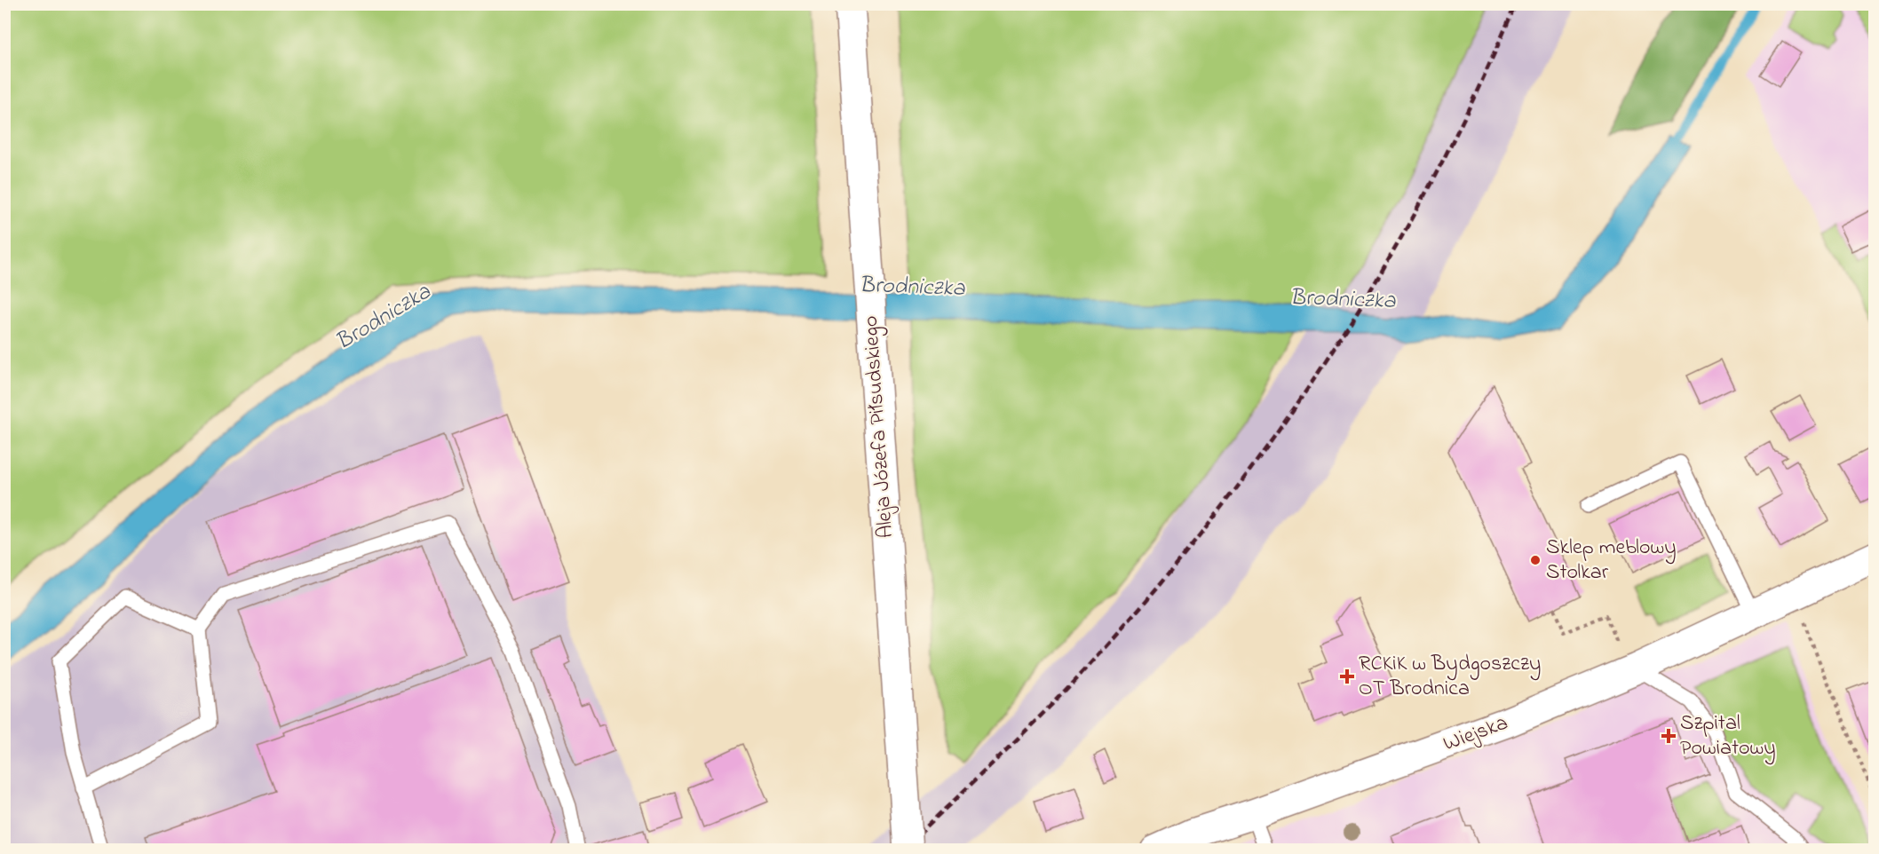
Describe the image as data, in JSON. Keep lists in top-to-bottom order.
{
  "streets": {
    "main road": ["Aleja Józefa Piłsudskiego", "Wiejska"]
  },
  "water": ["Brodniczka"],
  "places": {
    "other": ["Sklep meblowy Stolkar"],
    "health": ["RCKiK w Bydgoszczy OT Brodnica", "Szpital Powiatowy"]
  }
}
